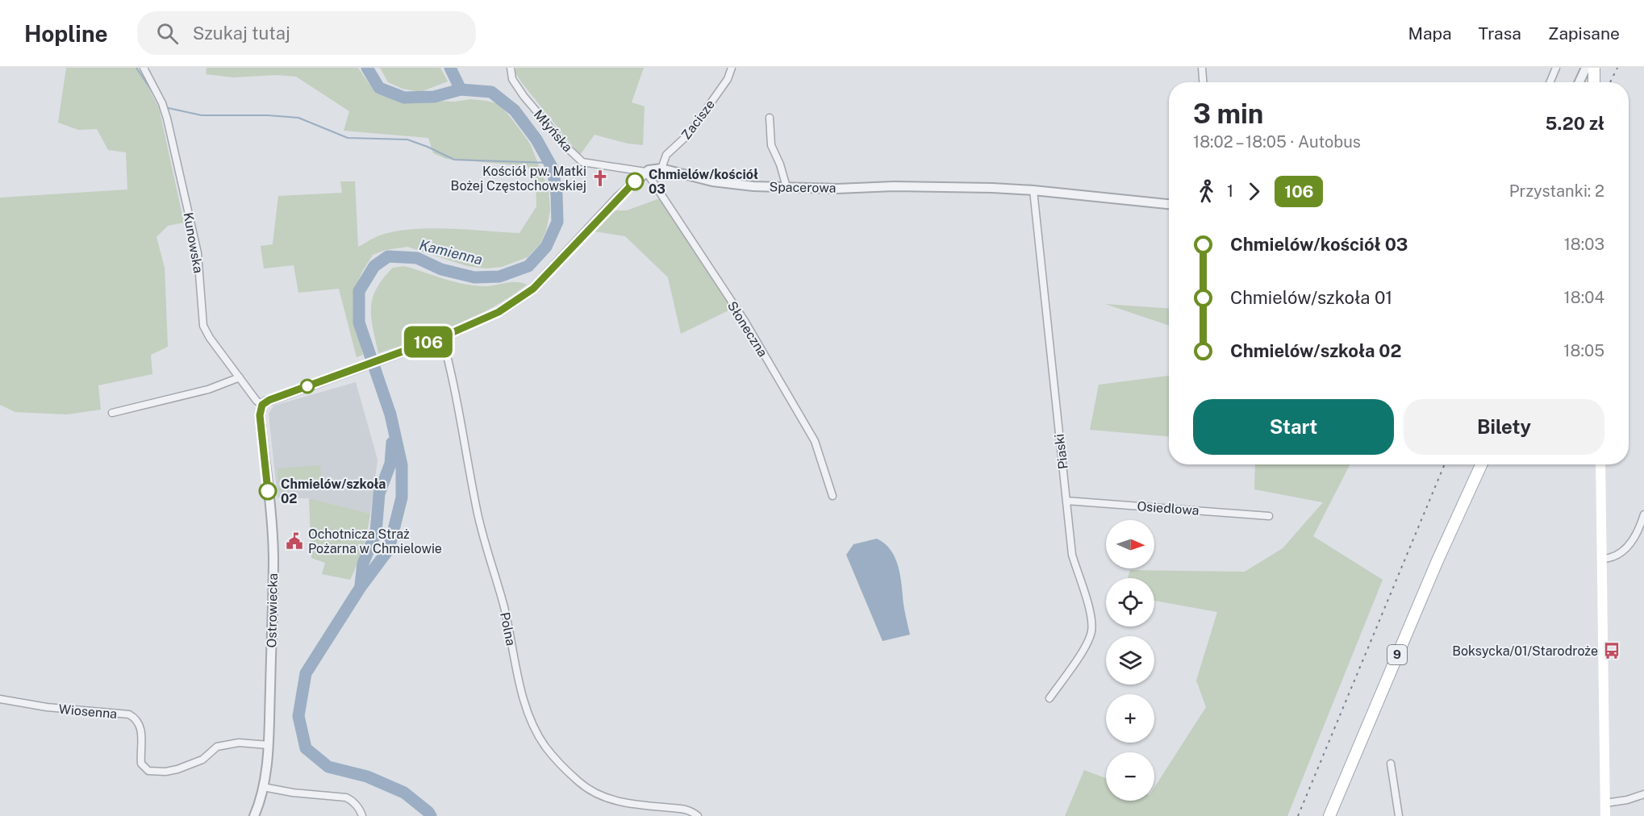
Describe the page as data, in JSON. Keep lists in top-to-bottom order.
{
  "streets": {
    "main road": ["9"],
    "street": [
      "Zacisze",
      "Młyńska",
      "Spacerowa",
      "Kunowska",
      "Słoneczna",
      "Piaski",
      "Osiedlowa",
      "Ostrowiecka",
      "Polna",
      "Wiosenna"
    ]
  },
  "crossings": [
    ["Zacisze", "Spacerowa"],
    ["Młyńska", "Spacerowa"],
    ["Młyńska", "Słoneczna"],
    ["Spacerowa", "Słoneczna"],
    ["Spacerowa", "Piaski"],
    ["Kunowska", "Ostrowiecka"],
    ["Piaski", "Osiedlowa"],
    ["Ostrowiecka", "Wiosenna"]
  ],
  "water": ["Kamienna"],
  "places": {
    "church": ["Kościół pw. Matki Bożej Częstochowskiej"],
    "other": ["Chmielów/kościół 03", "Chmielów/szkoła 02"],
    "public building": ["Ochotnicza Straż Pożarna w Chmielowie"],
    "bus stop": ["Boksycka/01/Starodroże"]
  },
  "lines": ["bus line 106"],
  "north": "right",
  "page": {
    "header": "Hopline",
    "search": "Szukaj tutaj",
    "nav": ["Mapa", "Trasa", "Zapisane"],
    "on_map": "106",
    "heading": ["3 min", "18:02 – 18:05 · Autobus", "5.20 zł"],
    "legs": ["1", "106", "Przystanki: 2"],
    "list": [
      {
        "name": "Chmielów/kościół 03",
        "value": "18:03"
      },
      {
        "name": "Chmielów/szkoła 01",
        "value": "18:04"
      },
      {
        "name": "Chmielów/szkoła 02",
        "value": "18:05"
      }
    ],
    "buttons": ["Start", "Bilety"],
    "map_buttons": ["+", "−"]
  }
}
